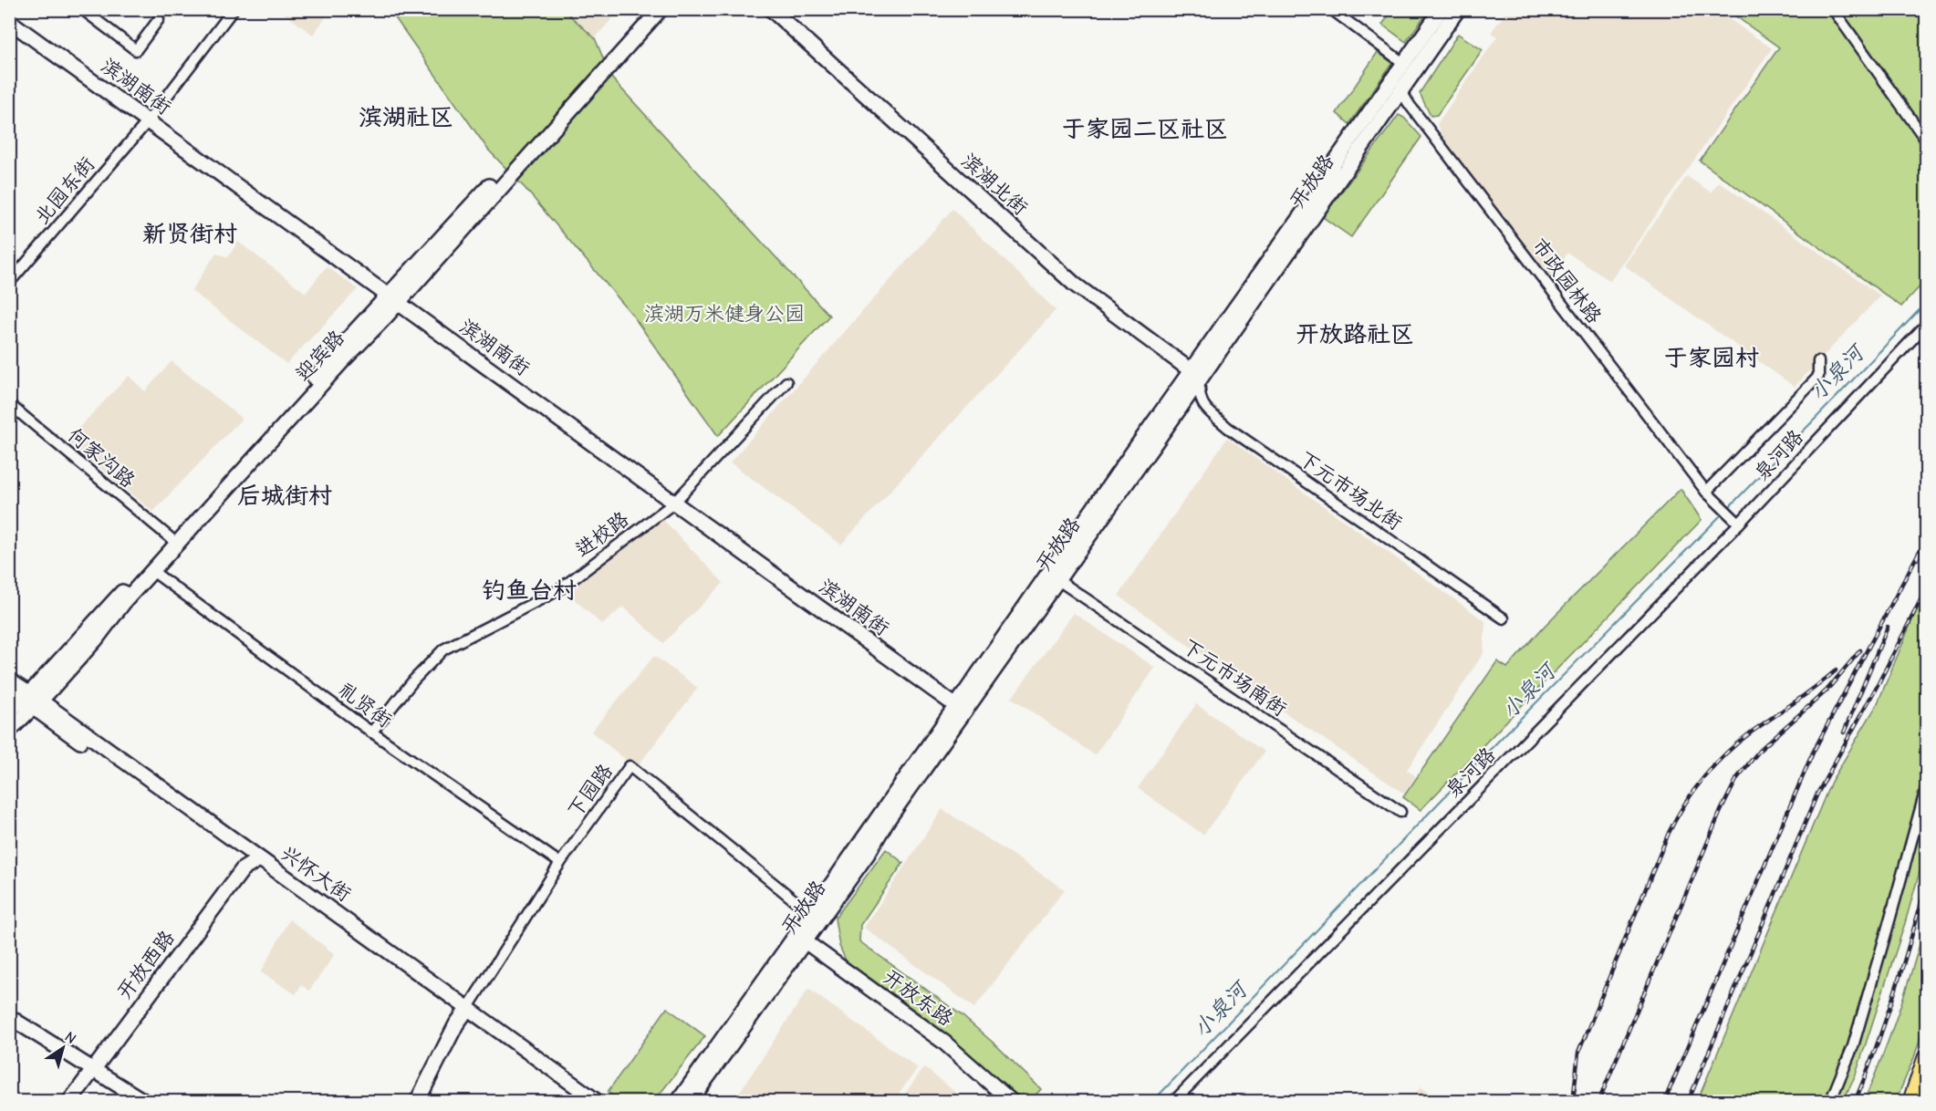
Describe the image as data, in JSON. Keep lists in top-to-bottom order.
{
  "streets": {
    "main road": [
      "滨湖南街",
      "开放路",
      "滨湖北街",
      "迎宾路",
      "兴怀大街",
      "开放西路",
      "开放东路"
    ],
    "street": [
      "北园东街",
      "市政园林路",
      "泉河路",
      "何家沟路",
      "下元市场北街",
      "进校路",
      "下元市场南街",
      "礼贤街",
      "下园路"
    ]
  },
  "crossings": [
    ["滨湖南街", "开放路"],
    ["滨湖南街", "北园东街"],
    ["滨湖南街", "迎宾路"],
    ["滨湖南街", "进校路"],
    ["开放路", "滨湖北街"],
    ["开放路", "市政园林路"],
    ["开放路", "下元市场北街"],
    ["开放路", "下元市场南街"],
    ["开放路", "下园路"],
    ["开放路", "开放东路"],
    ["滨湖北街", "下元市场北街"],
    ["市政园林路", "泉河路"],
    ["迎宾路", "何家沟路"],
    ["迎宾路", "礼贤街"],
    ["迎宾路", "兴怀大街"],
    ["进校路", "礼贤街"],
    ["礼贤街", "下园路"],
    ["下园路", "兴怀大街"],
    ["兴怀大街", "开放西路"]
  ],
  "districts": [
    "滨湖社区",
    "于家园二区社区",
    "新贤街村",
    "开放路社区",
    "于家园村",
    "后城街村",
    "钓鱼台村"
  ],
  "water": ["小泉河"],
  "parks": ["滨湖万米健身公园"],
  "north": "top right"
}
